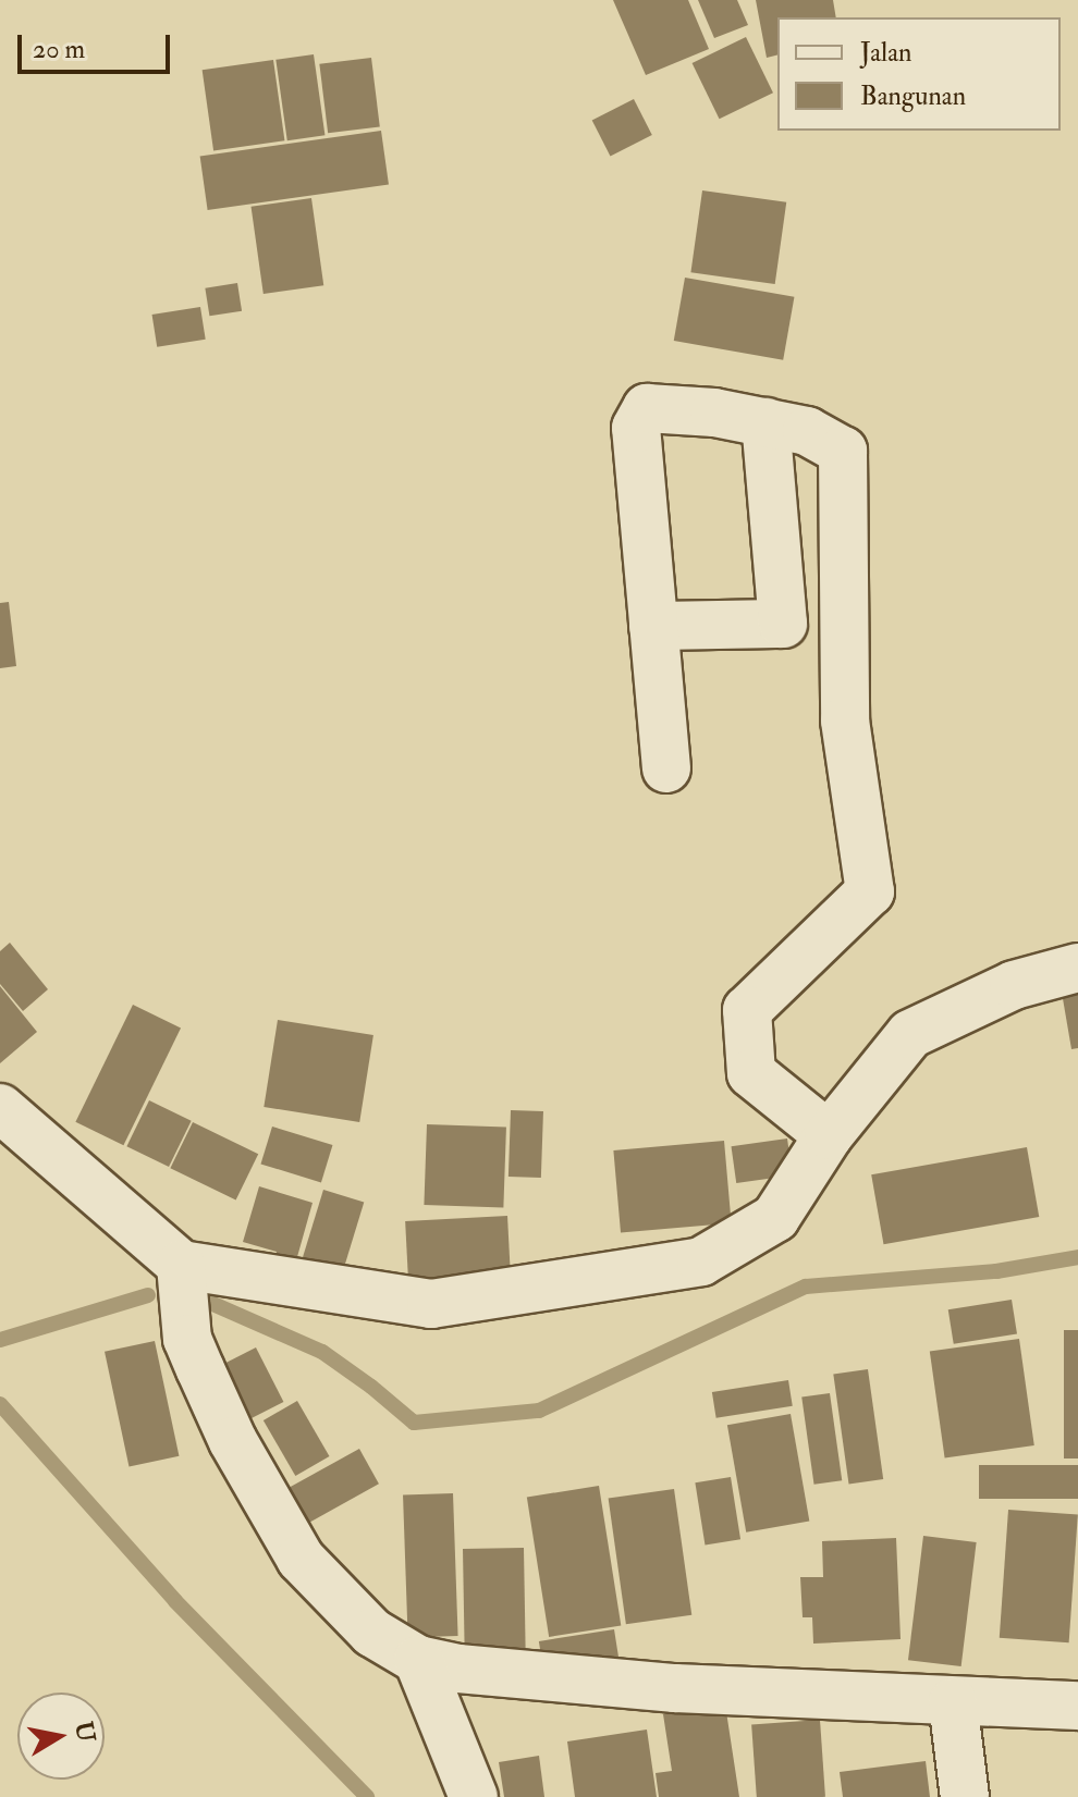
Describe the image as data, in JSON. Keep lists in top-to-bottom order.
{
  "legend": ["Jalan", "Bangunan"],
  "scale_bar": "20 m",
  "north": "right"
}
